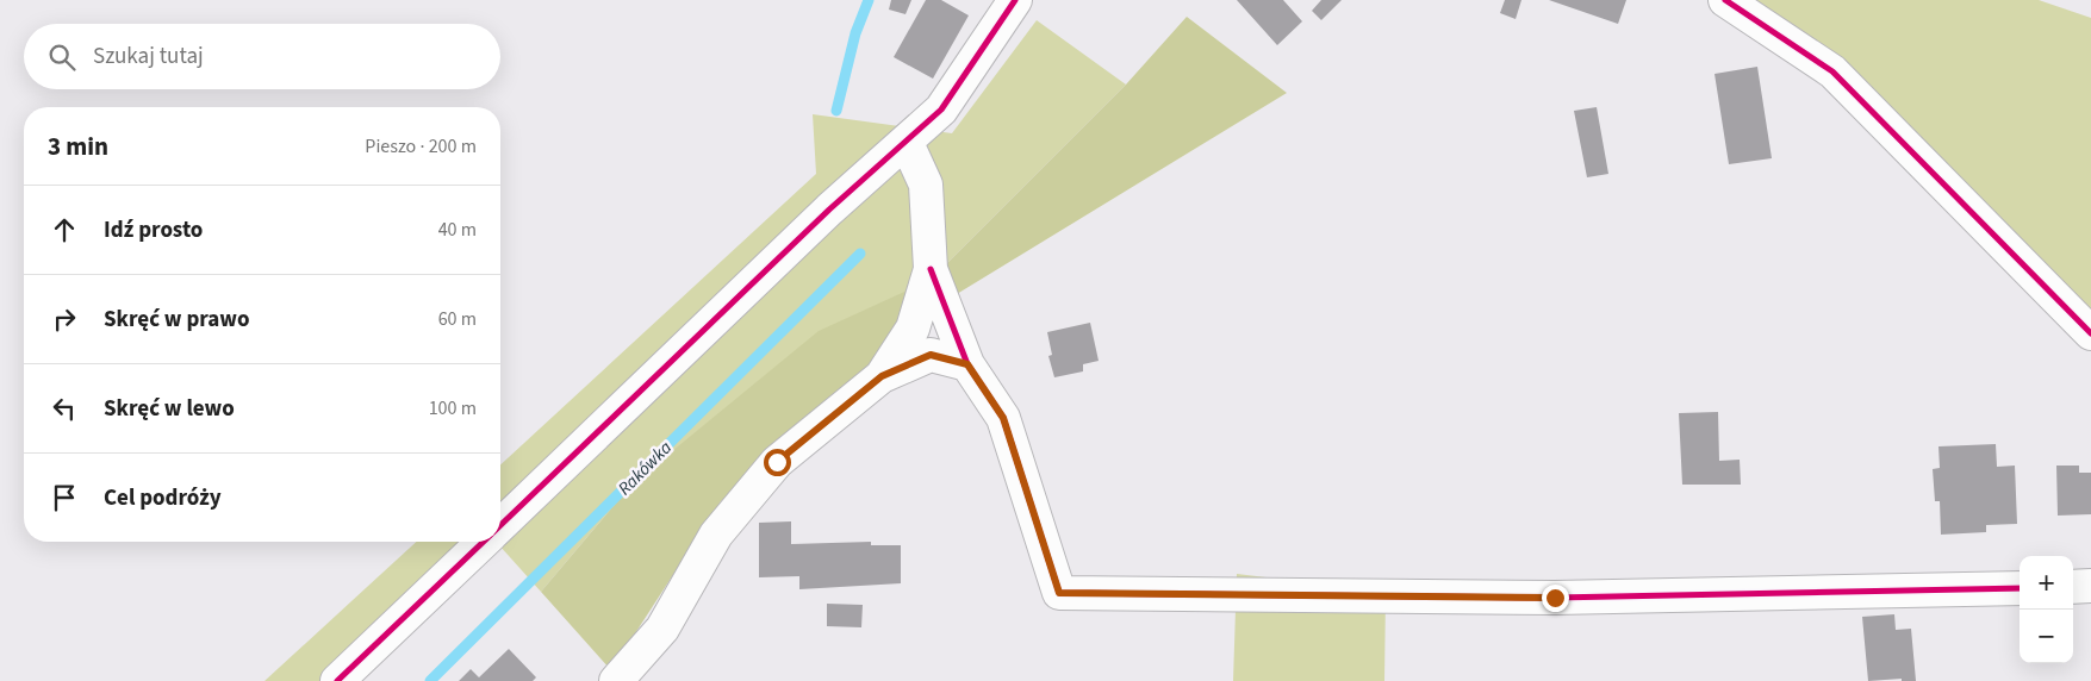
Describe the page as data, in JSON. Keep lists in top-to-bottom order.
{
  "water": ["Rakówka"],
  "page": {
    "search": "Szukaj tutaj",
    "heading": ["3 min", "Pieszo · 200 m"],
    "list": [
      ["Idź prosto", "40 m"],
      ["Skręć w prawo", "60 m"],
      ["Skręć w lewo", "100 m"],
      "Cel podróży"
    ],
    "map_buttons": ["+", "−"]
  }
}
